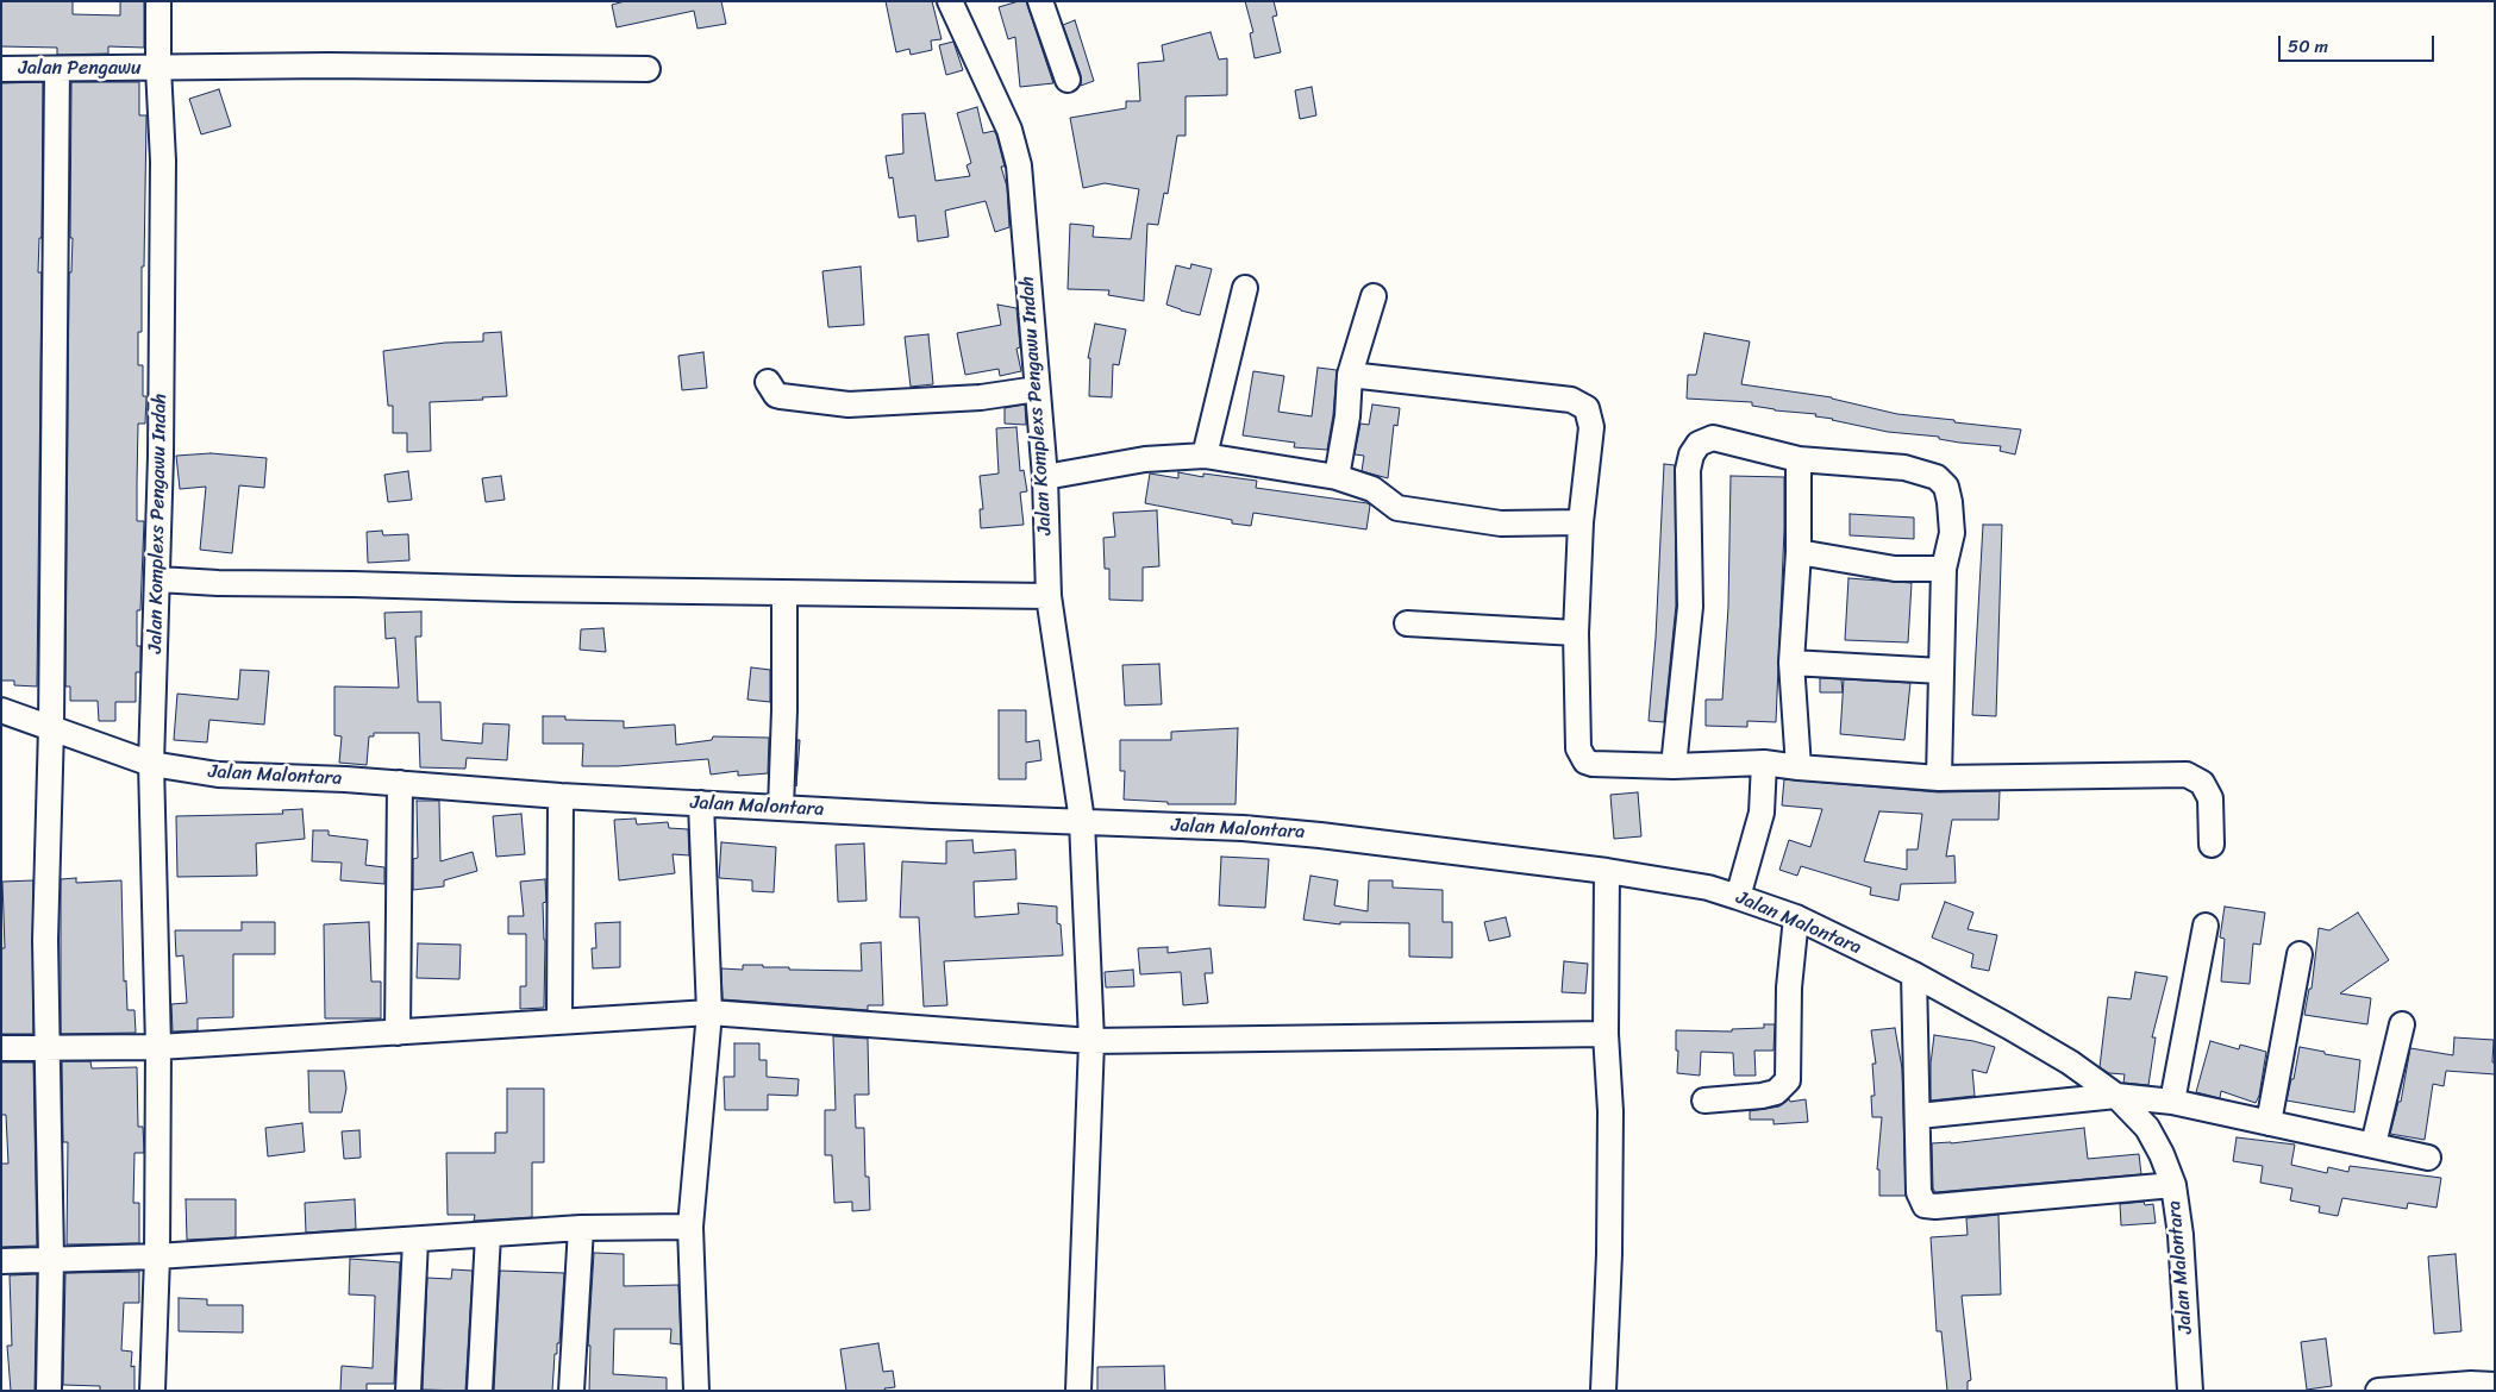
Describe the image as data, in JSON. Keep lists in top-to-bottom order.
{
  "streets": {
    "street": ["Jalan Pengawu", "Jalan Komplexs Pengawu Indah", "Jalan Malontara"]
  },
  "crossings": [
    ["Jalan Pengawu", "Jalan Komplexs Pengawu Indah"],
    ["Jalan Komplexs Pengawu Indah", "Jalan Malontara"]
  ],
  "scale_bar": "50 m"
}
